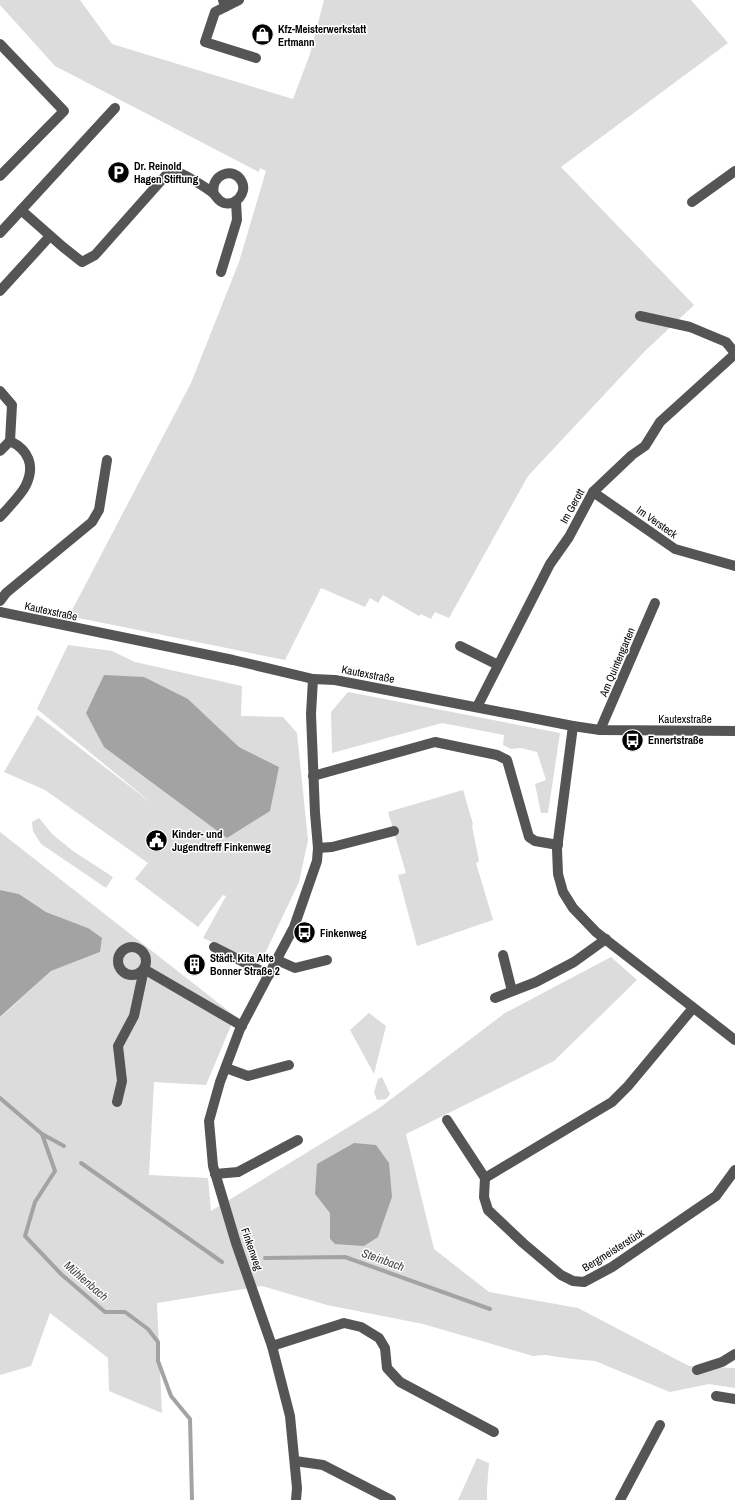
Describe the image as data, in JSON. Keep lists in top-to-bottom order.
{
  "streets": {
    "street": [
      "Im Gerott",
      "Im Versteck",
      "Kautexstraße",
      "Am Quintengarten",
      "Finkenweg",
      "Bergmeisterstück"
    ]
  },
  "crossings": [
    ["Im Gerott", "Im Versteck"],
    ["Im Gerott", "Kautexstraße"],
    ["Kautexstraße", "Am Quintengarten"],
    ["Kautexstraße", "Finkenweg"]
  ],
  "water": ["Steinbach", "Mühlenbach"],
  "places": {
    "shop": ["Kfz-Meisterwerkstatt Ertmann"],
    "parking": ["Dr. Reinold Hagen Stiftung"],
    "bus stop": ["Ennertstraße", "Finkenweg"],
    "public building": ["Kinder- und Jugendtreff Finkenweg"],
    "building": ["Städt. Kita Alte Bonner Straße 2"]
  }
}
